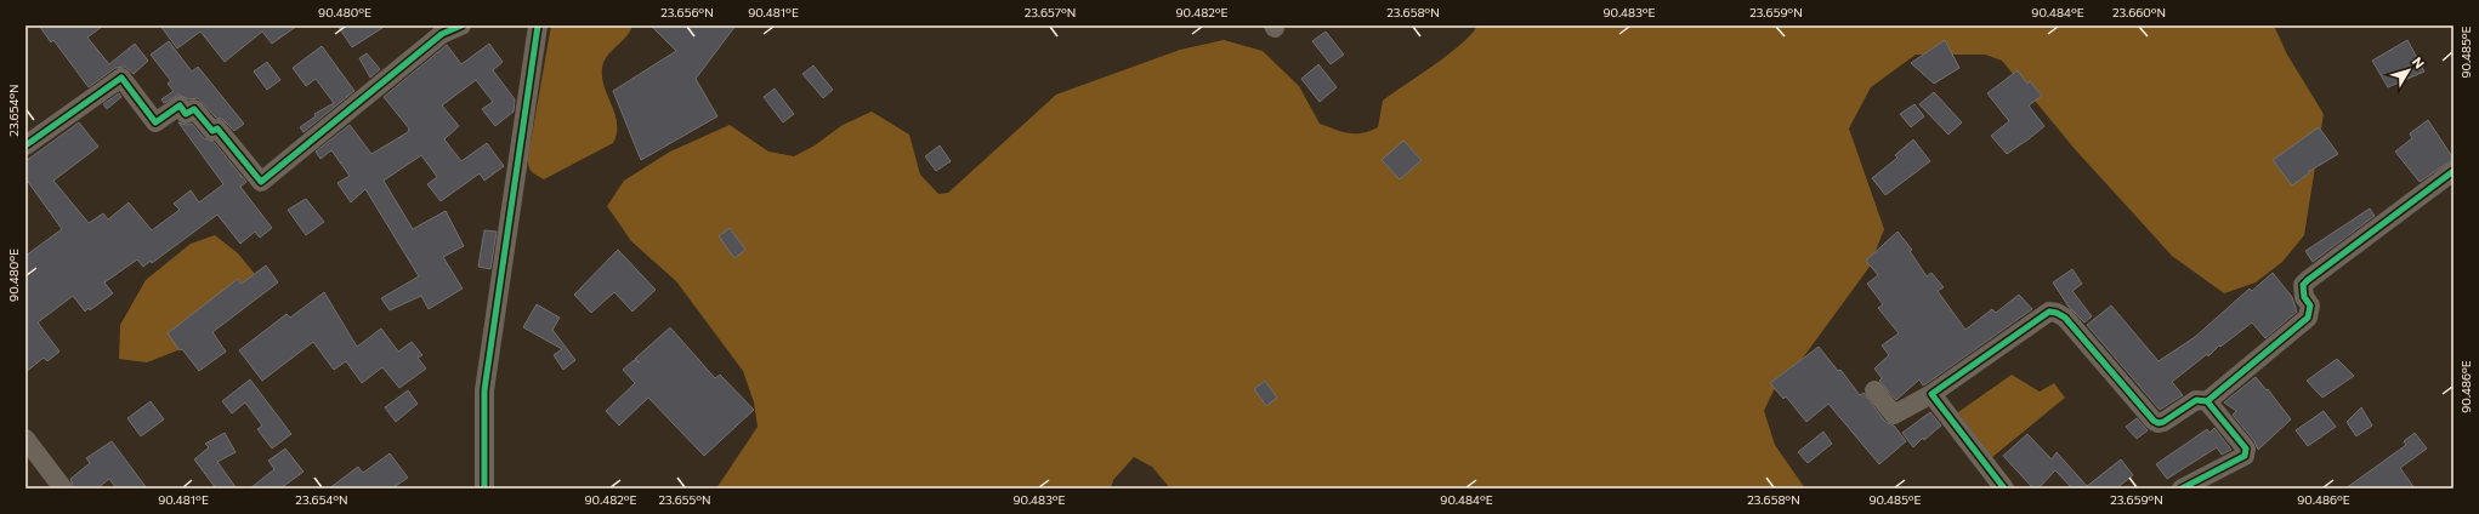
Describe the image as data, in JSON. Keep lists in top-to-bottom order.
{
  "north": "top right",
  "coordinates": [
    "90.480°E",
    "23.656°N",
    "90.481°E",
    "23.657°N",
    "90.482°E",
    "23.658°N",
    "90.483°E",
    "23.659°N",
    "90.484°E",
    "23.660°N",
    "90.485°E",
    "23.654°N",
    "90.486°E",
    "23.655°N"
  ]
}
